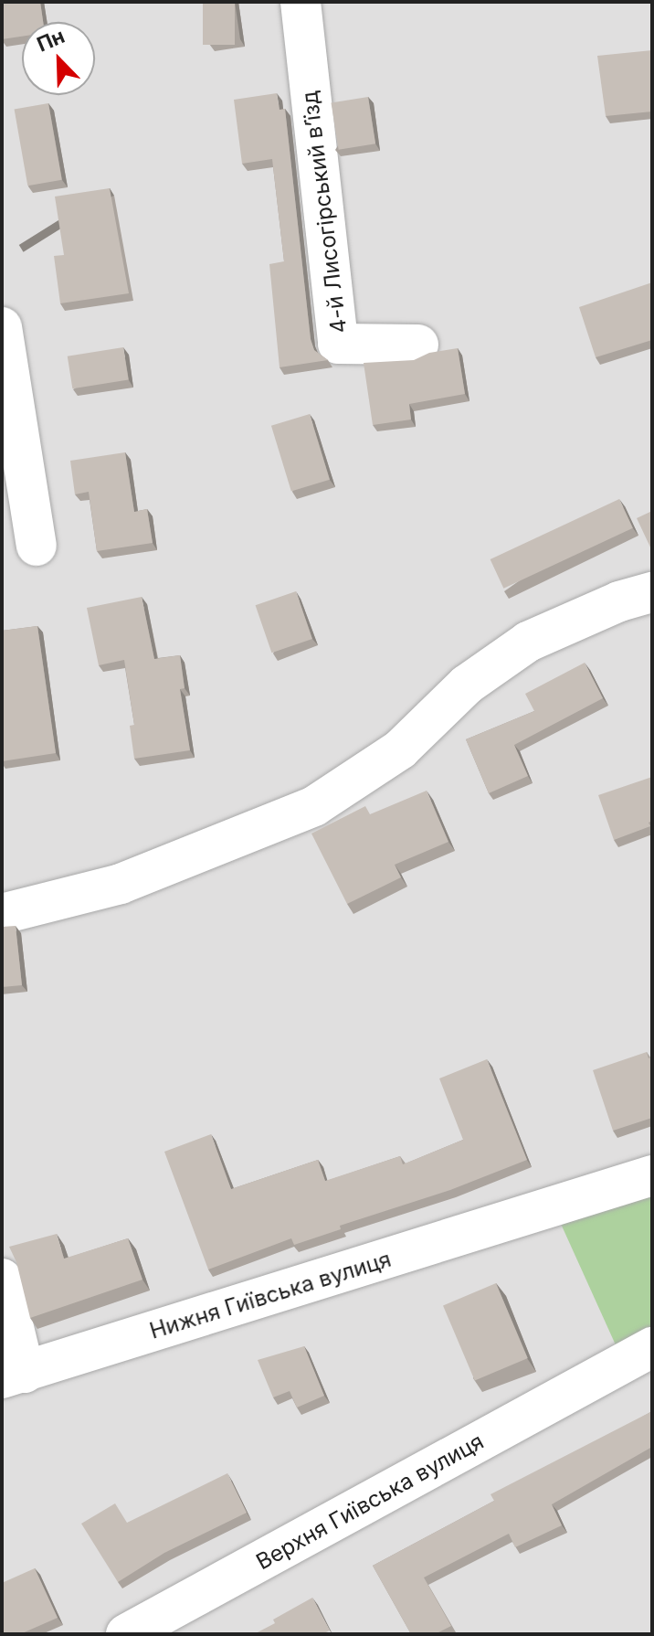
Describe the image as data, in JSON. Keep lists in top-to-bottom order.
{
  "streets": {
    "street": ["4-й Лисогірський в’їзд", "Нижня Гиївська вулиця", "Верхня Гиївська вулиця"]
  },
  "north": "top left"
}
